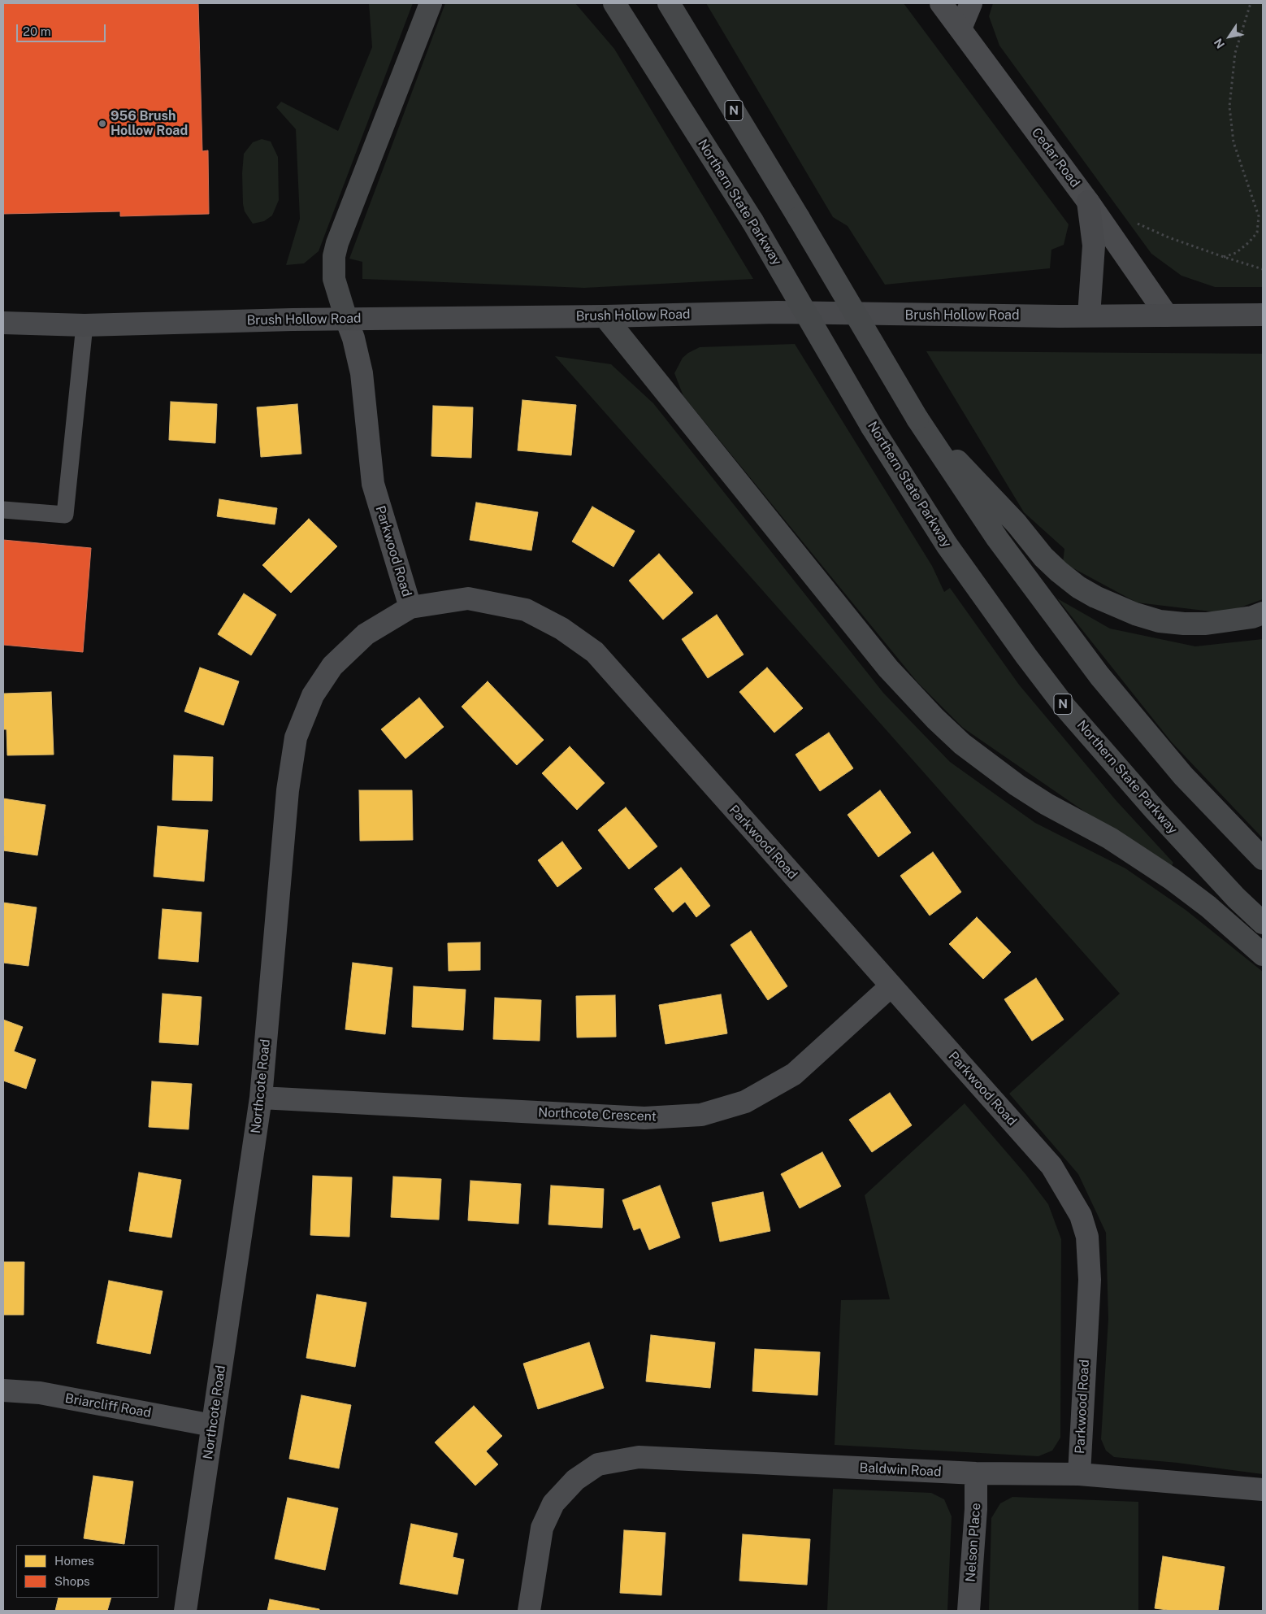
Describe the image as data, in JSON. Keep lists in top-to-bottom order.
{
  "streets": {
    "highway": ["N", "Northern State Parkway"],
    "main road": ["Brush Hollow Road"],
    "street": [
      "Cedar Road",
      "Parkwood Road",
      "Northcote Road",
      "Northcote Crescent",
      "Briarcliff Road",
      "Baldwin Road",
      "Nelson Place"
    ]
  },
  "crossings": [
    ["Cedar Road", "Brush Hollow Road"],
    ["Brush Hollow Road", "Parkwood Road"],
    ["Parkwood Road", "Northcote Road"],
    ["Parkwood Road", "Northcote Crescent"],
    ["Parkwood Road", "Baldwin Road"],
    ["Northcote Road", "Northcote Crescent"],
    ["Northcote Road", "Briarcliff Road"],
    ["Baldwin Road", "Nelson Place"]
  ],
  "places": ["956 Brush Hollow Road"],
  "legend": ["Homes", "Shops"],
  "scale_bar": "20 m",
  "north": "bottom left"
}
